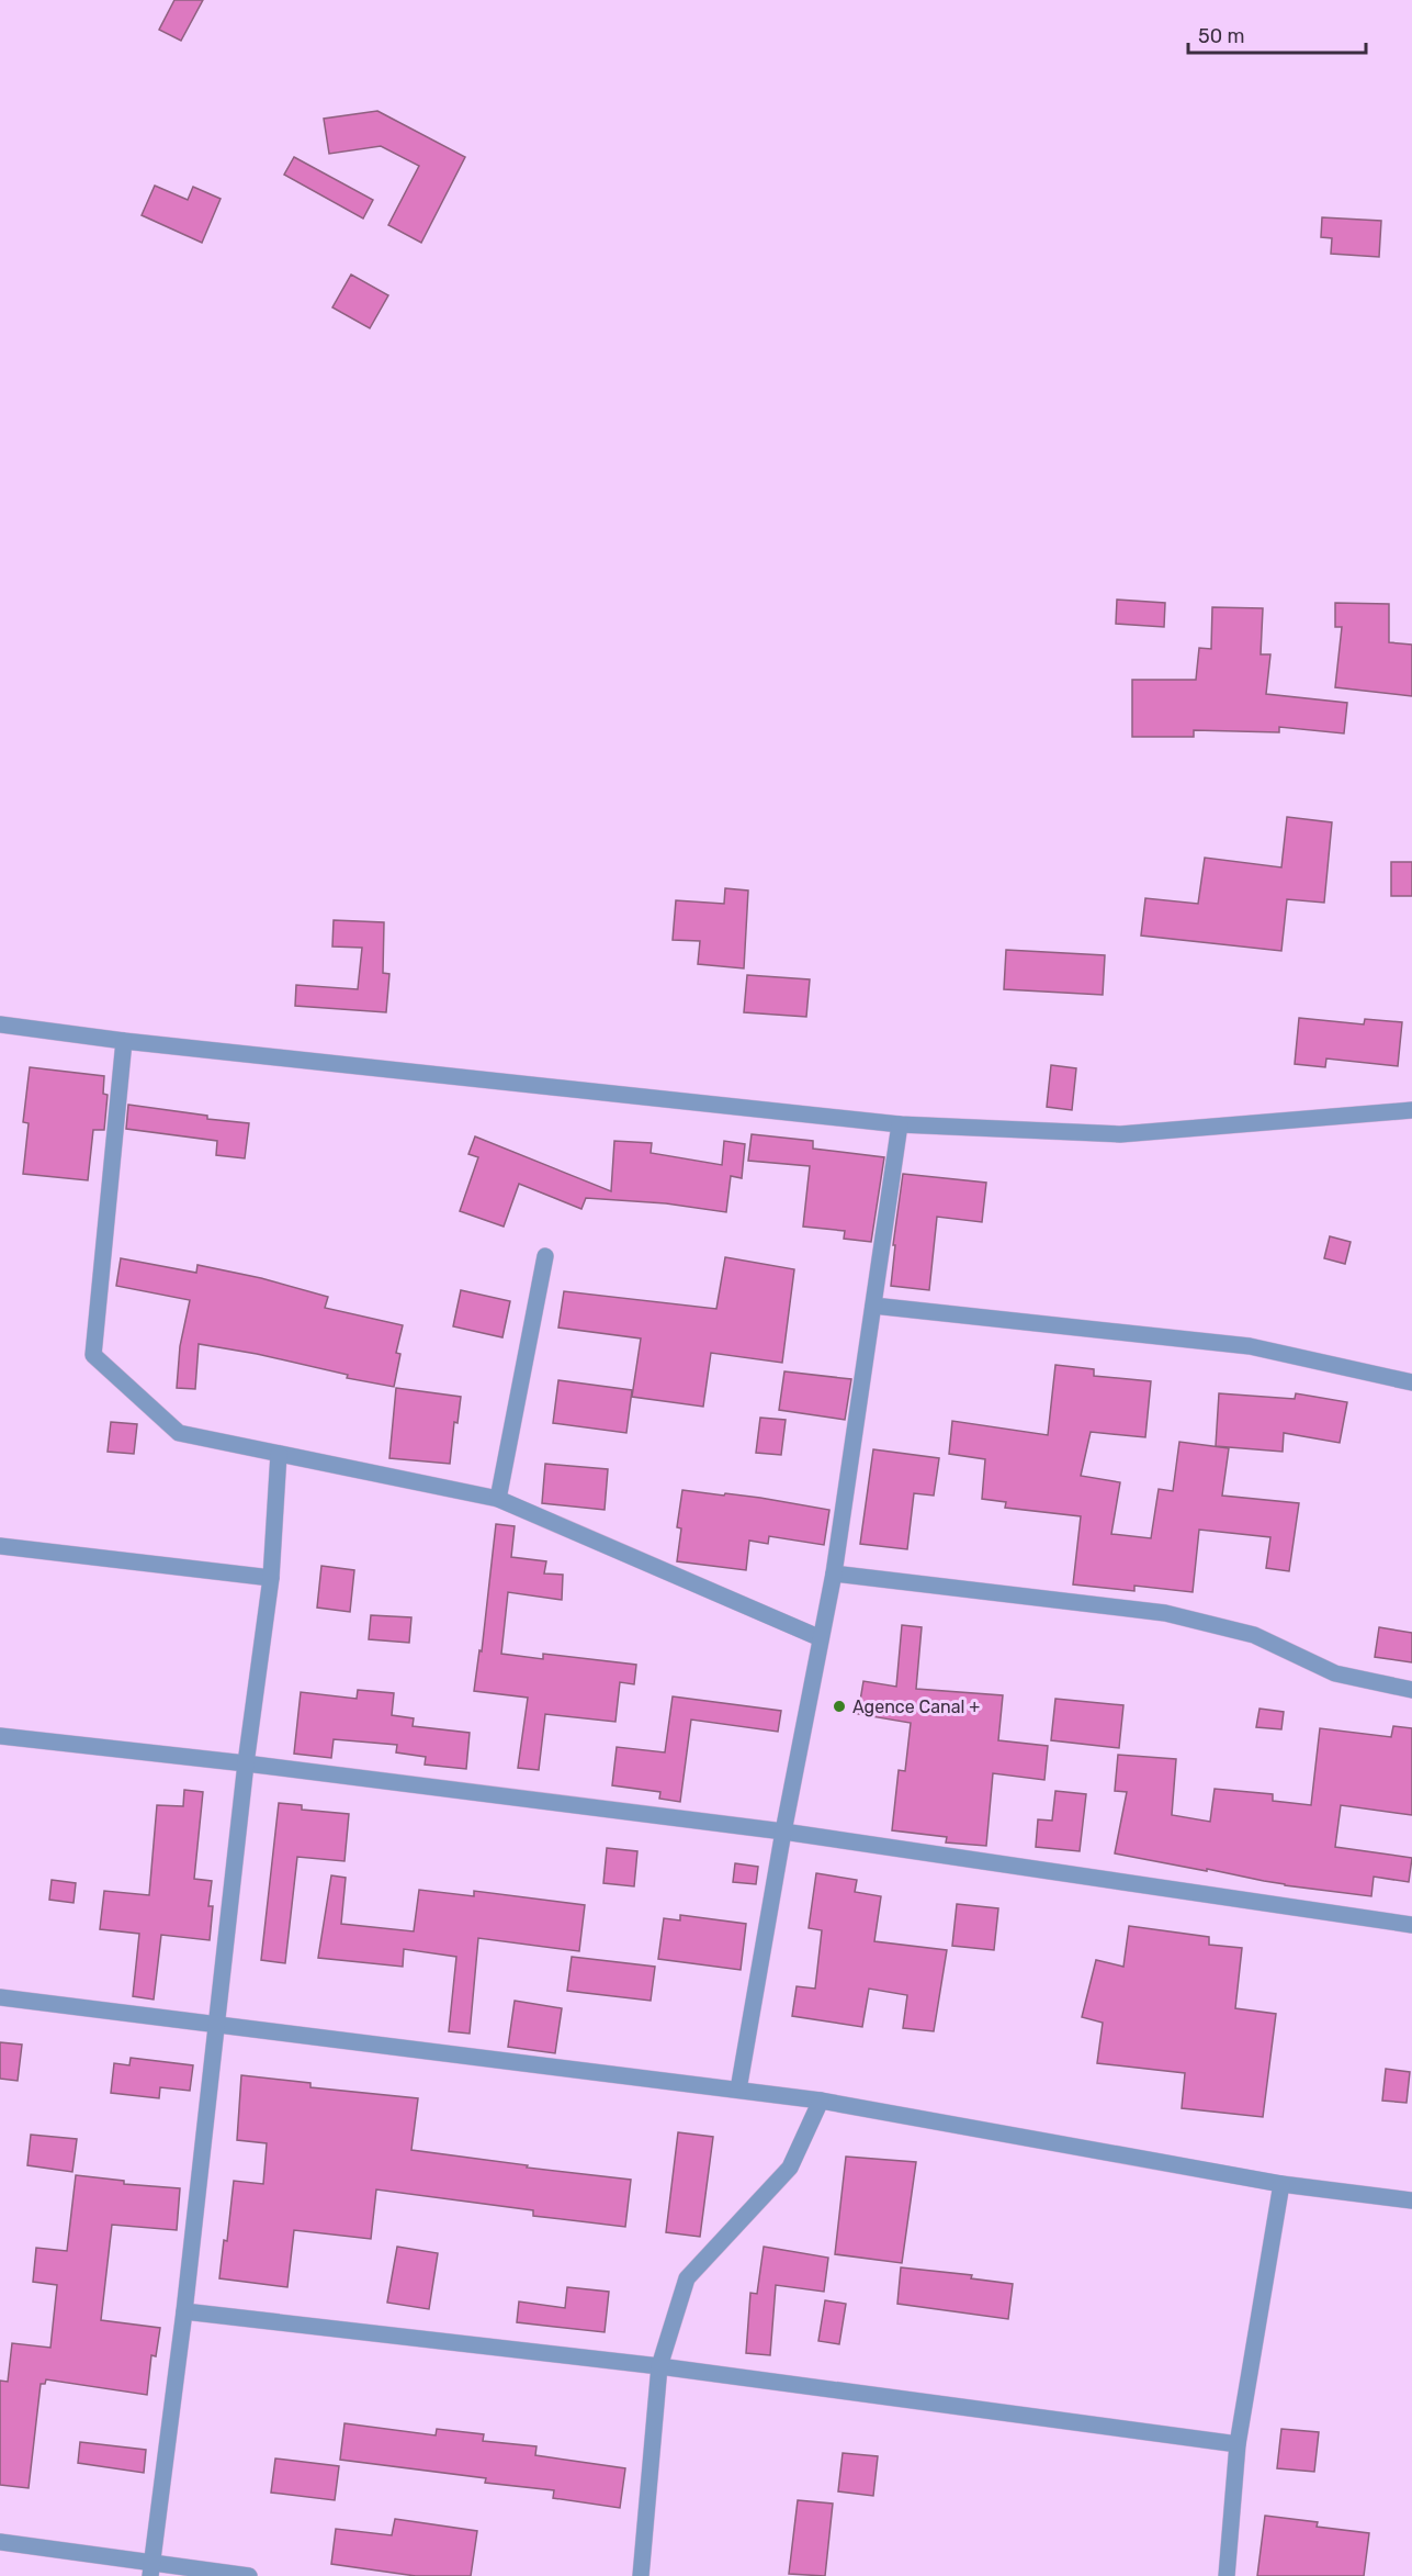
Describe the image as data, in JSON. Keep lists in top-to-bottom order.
{
  "places": ["Agence Canal +"],
  "scale_bar": "50 m"
}
